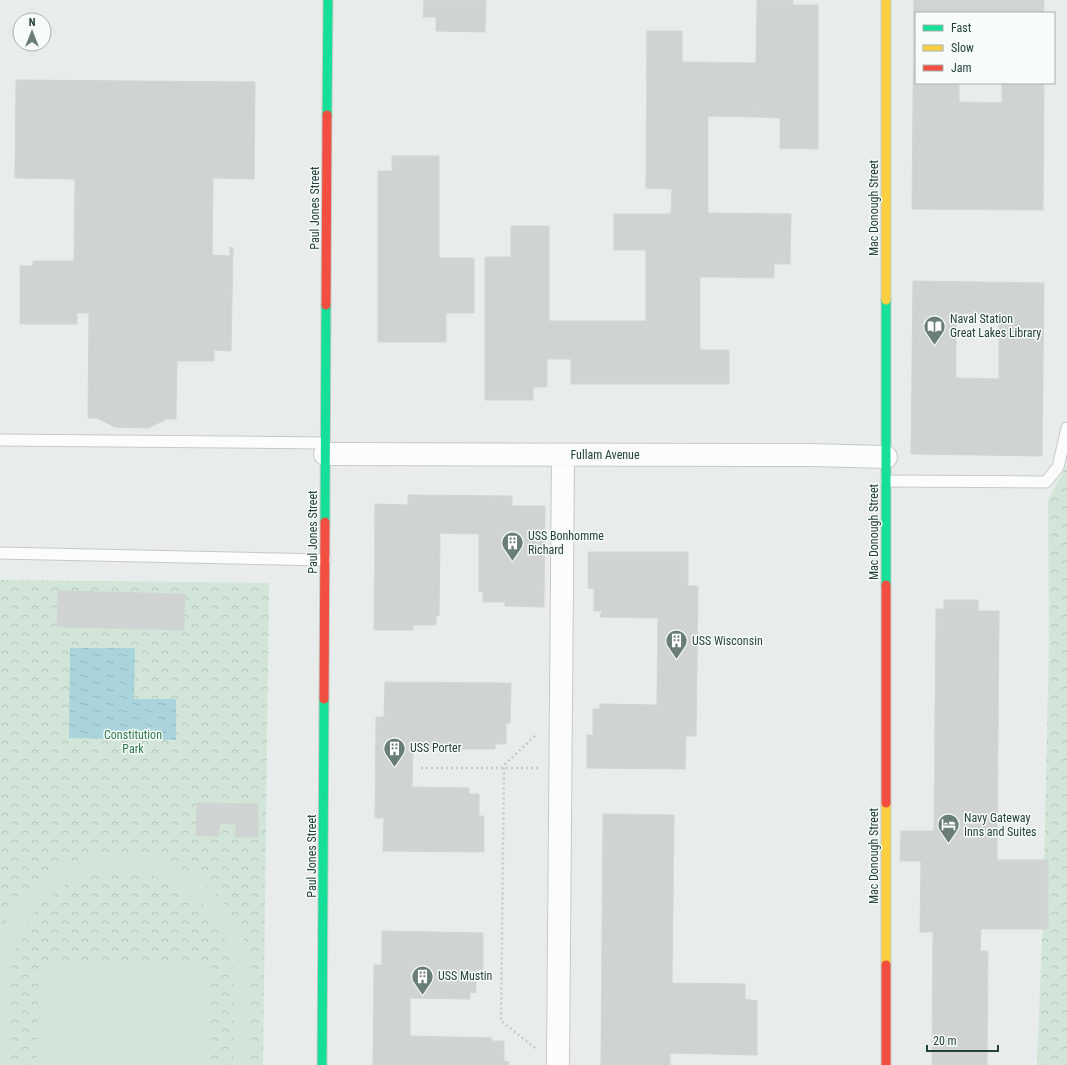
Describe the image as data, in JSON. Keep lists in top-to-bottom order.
{
  "streets": {
    "street": ["Paul Jones Street", "Mac Donough Street", "Fullam Avenue"]
  },
  "crossings": [
    ["Paul Jones Street", "Fullam Avenue"],
    ["Mac Donough Street", "Fullam Avenue"]
  ],
  "parks": ["Constitution Park"],
  "places": {
    "library": ["Naval Station Great Lakes Library"],
    "building": [
      "USS Bonhomme Richard",
      "USS Wisconsin",
      "USS Porter",
      "USS Mustin"
    ],
    "hotel": ["Navy Gateway Inns and Suites"]
  },
  "legend": ["Fast", "Slow", "Jam"],
  "scale_bar": "20 m",
  "north": "top"
}
